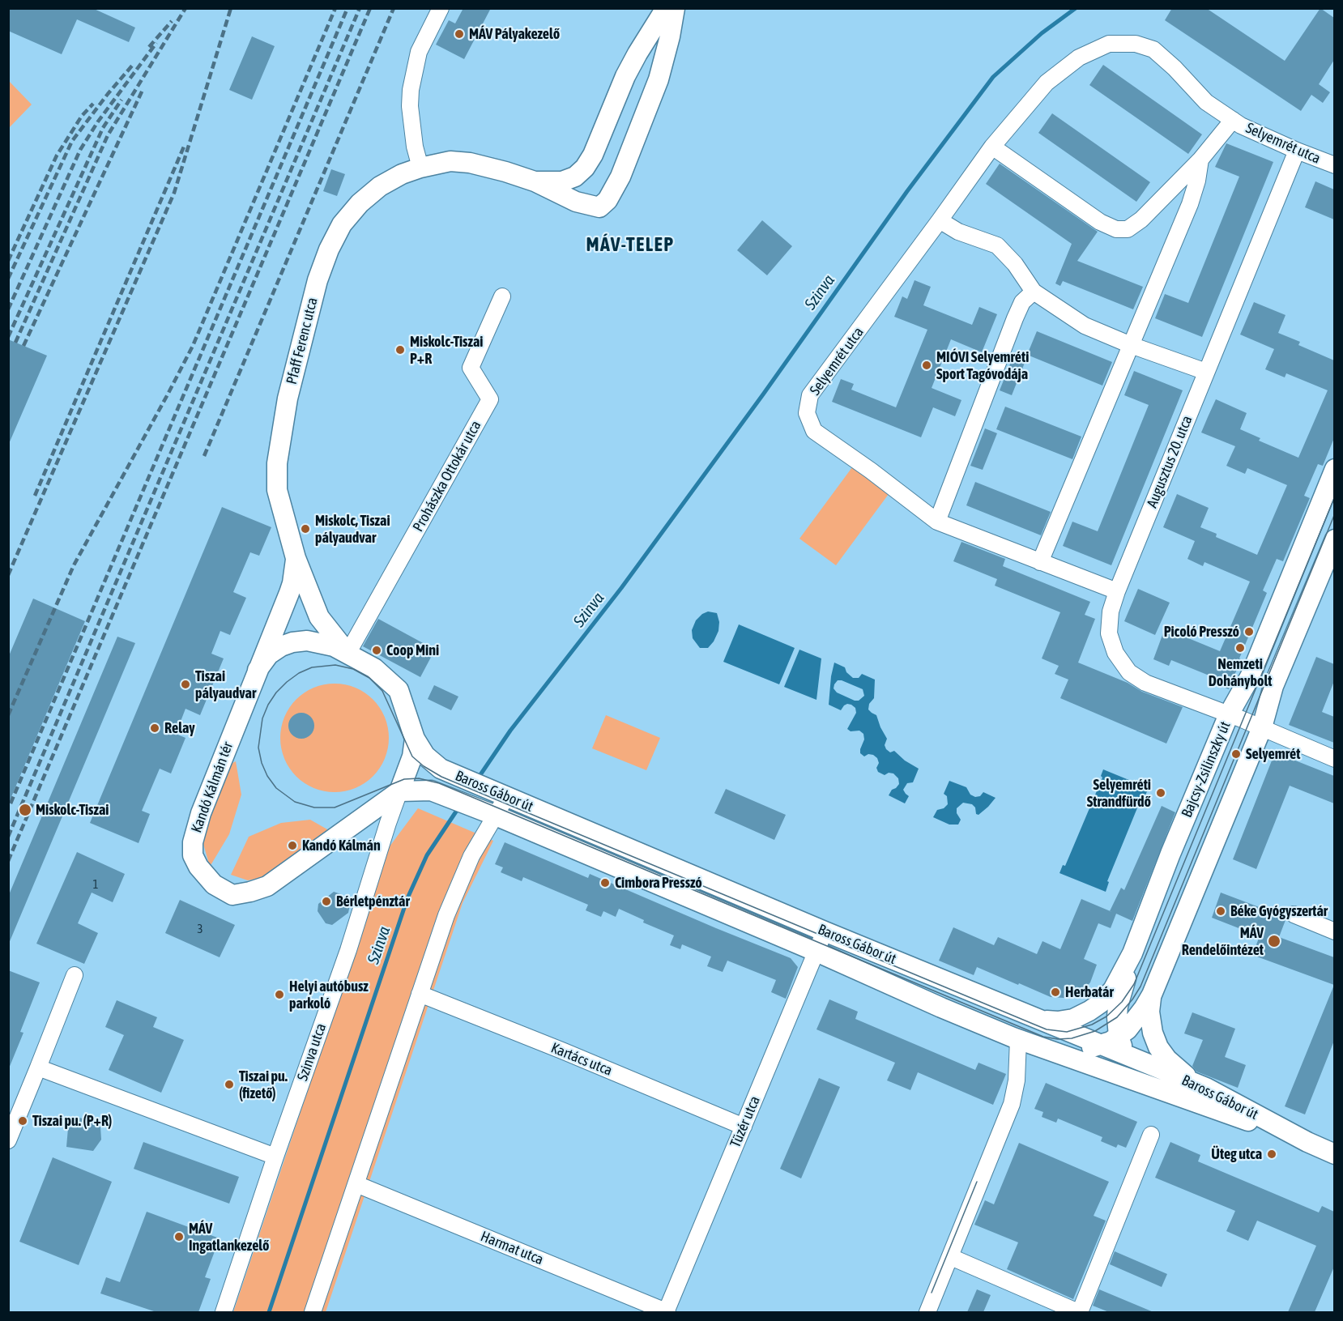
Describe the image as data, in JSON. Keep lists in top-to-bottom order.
{
  "streets": {
    "street": [
      "Selyemrét utca",
      "Pfaff Ferenc utca",
      "Augusztus 20. utca",
      "Prohászka Ottokár utca",
      "Bajcsy-Zsilinszky út",
      "Kandó Kálmán tér",
      "Baross Gábor út",
      "Szinva utca",
      "Kartács utca",
      "Tüzér utca",
      "Harmat utca"
    ]
  },
  "crossings": [
    ["Selyemrét utca", "Augusztus 20. utca"],
    ["Pfaff Ferenc utca", "Kandó Kálmán tér"],
    ["Augusztus 20. utca", "Bajcsy-Zsilinszky út"],
    ["Bajcsy-Zsilinszky út", "Baross Gábor út"],
    ["Kandó Kálmán tér", "Baross Gábor út"],
    ["Kandó Kálmán tér", "Szinva utca"],
    ["Baross Gábor út", "Szinva utca"],
    ["Baross Gábor út", "Tüzér utca"],
    ["Kartács utca", "Tüzér utca"],
    ["Tüzér utca", "Harmat utca"]
  ],
  "districts": ["MÁV-TELEP"],
  "water": ["Szinva"],
  "places": [
    "MÁV Pályakezelő",
    "Miskolc-Tiszai P+R",
    "MIÓVI Selyemréti Sport Tagóvodája",
    "Miskolc, Tiszai pályaudvar",
    "Picoló Presszó",
    "Nemzeti Dohánybolt",
    "Coop Mini",
    "Tiszai pályaudvar",
    "Relay",
    "Selyemrét",
    "Selyemréti Strandfürdő",
    "Miskolc-Tiszai",
    "Kandó Kálmán",
    "Cimbora Presszó",
    "Bérletpénztár",
    "Béke Gyógyszertár",
    "MÁV Rendelőintézet",
    "Herbatár",
    "Helyi autóbusz parkoló",
    "Tiszai pu. (fizető)",
    "Tiszai pu. (P+R)",
    "Üteg utca",
    "MÁV Ingatlankezelő"
  ],
  "house_numbers": ["1", "3"]
}
